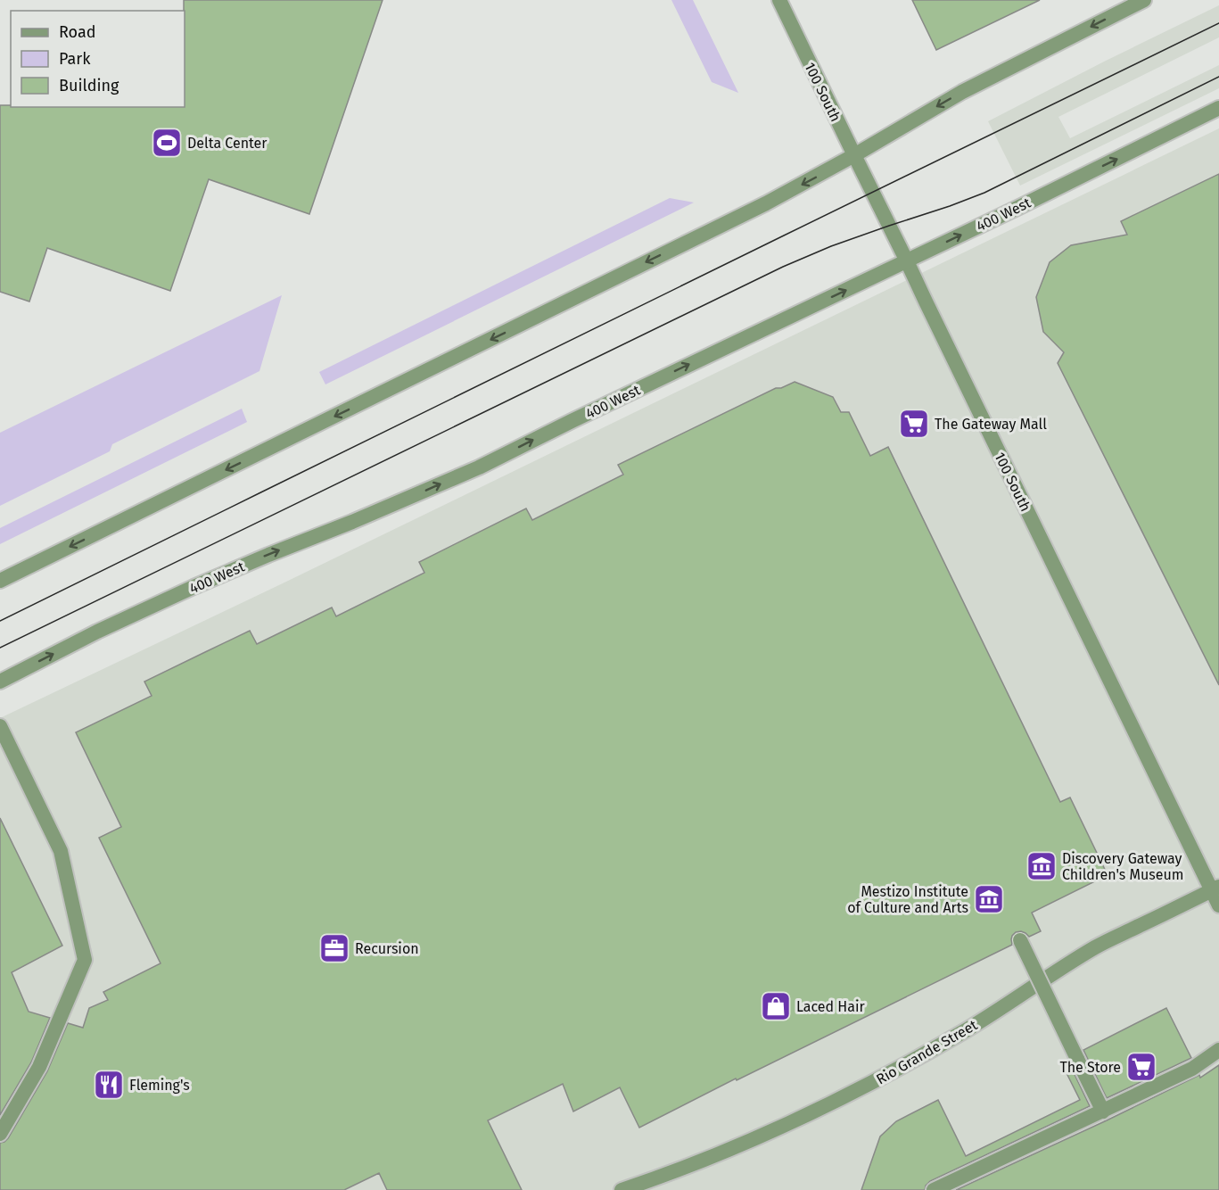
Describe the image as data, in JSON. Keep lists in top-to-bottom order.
{
  "streets": {
    "street": ["100 South", "400 West", "Rio Grande Street"]
  },
  "crossings": [
    ["100 South", "400 West"],
    ["100 South", "Rio Grande Street"]
  ],
  "places": {
    "sports": ["Delta Center"],
    "supermarket": ["The Gateway Mall", "The Store"],
    "museum": ["Discovery Gateway Children's Museum", "Mestizo Institute of Culture and Arts"],
    "office": ["Recursion"],
    "shop": ["Laced Hair"],
    "restaurant": ["Fleming's"]
  },
  "legend": ["Road", "Park", "Building"]
}
